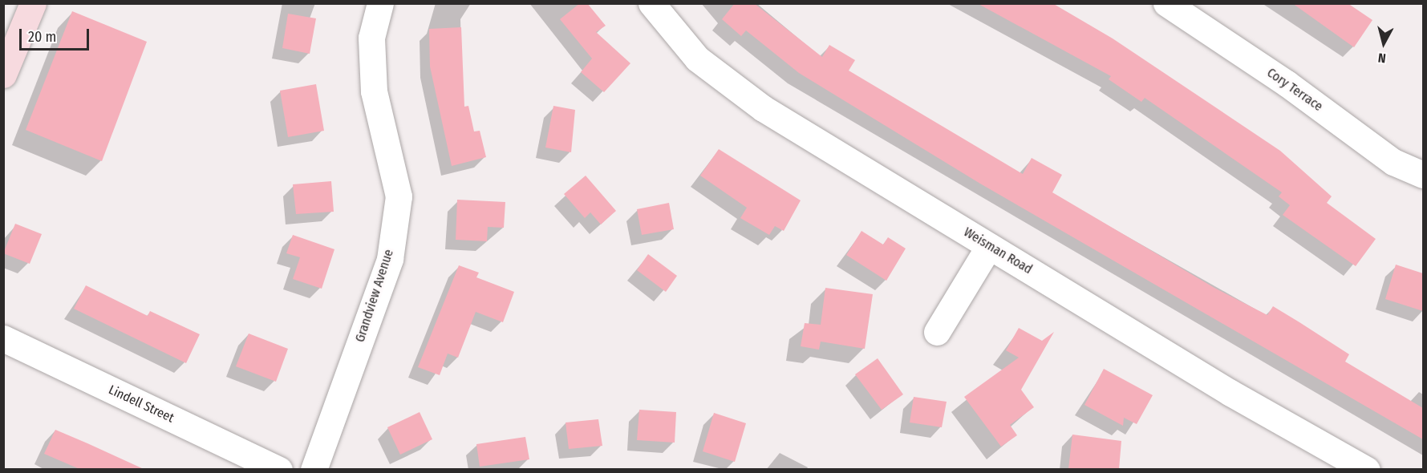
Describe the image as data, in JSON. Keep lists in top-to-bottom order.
{
  "streets": {
    "street": [
      "Cory Terrace",
      "Weisman Road",
      "Grandview Avenue",
      "Lindell Street"
    ]
  },
  "scale_bar": "20 m",
  "north": "bottom"
}
